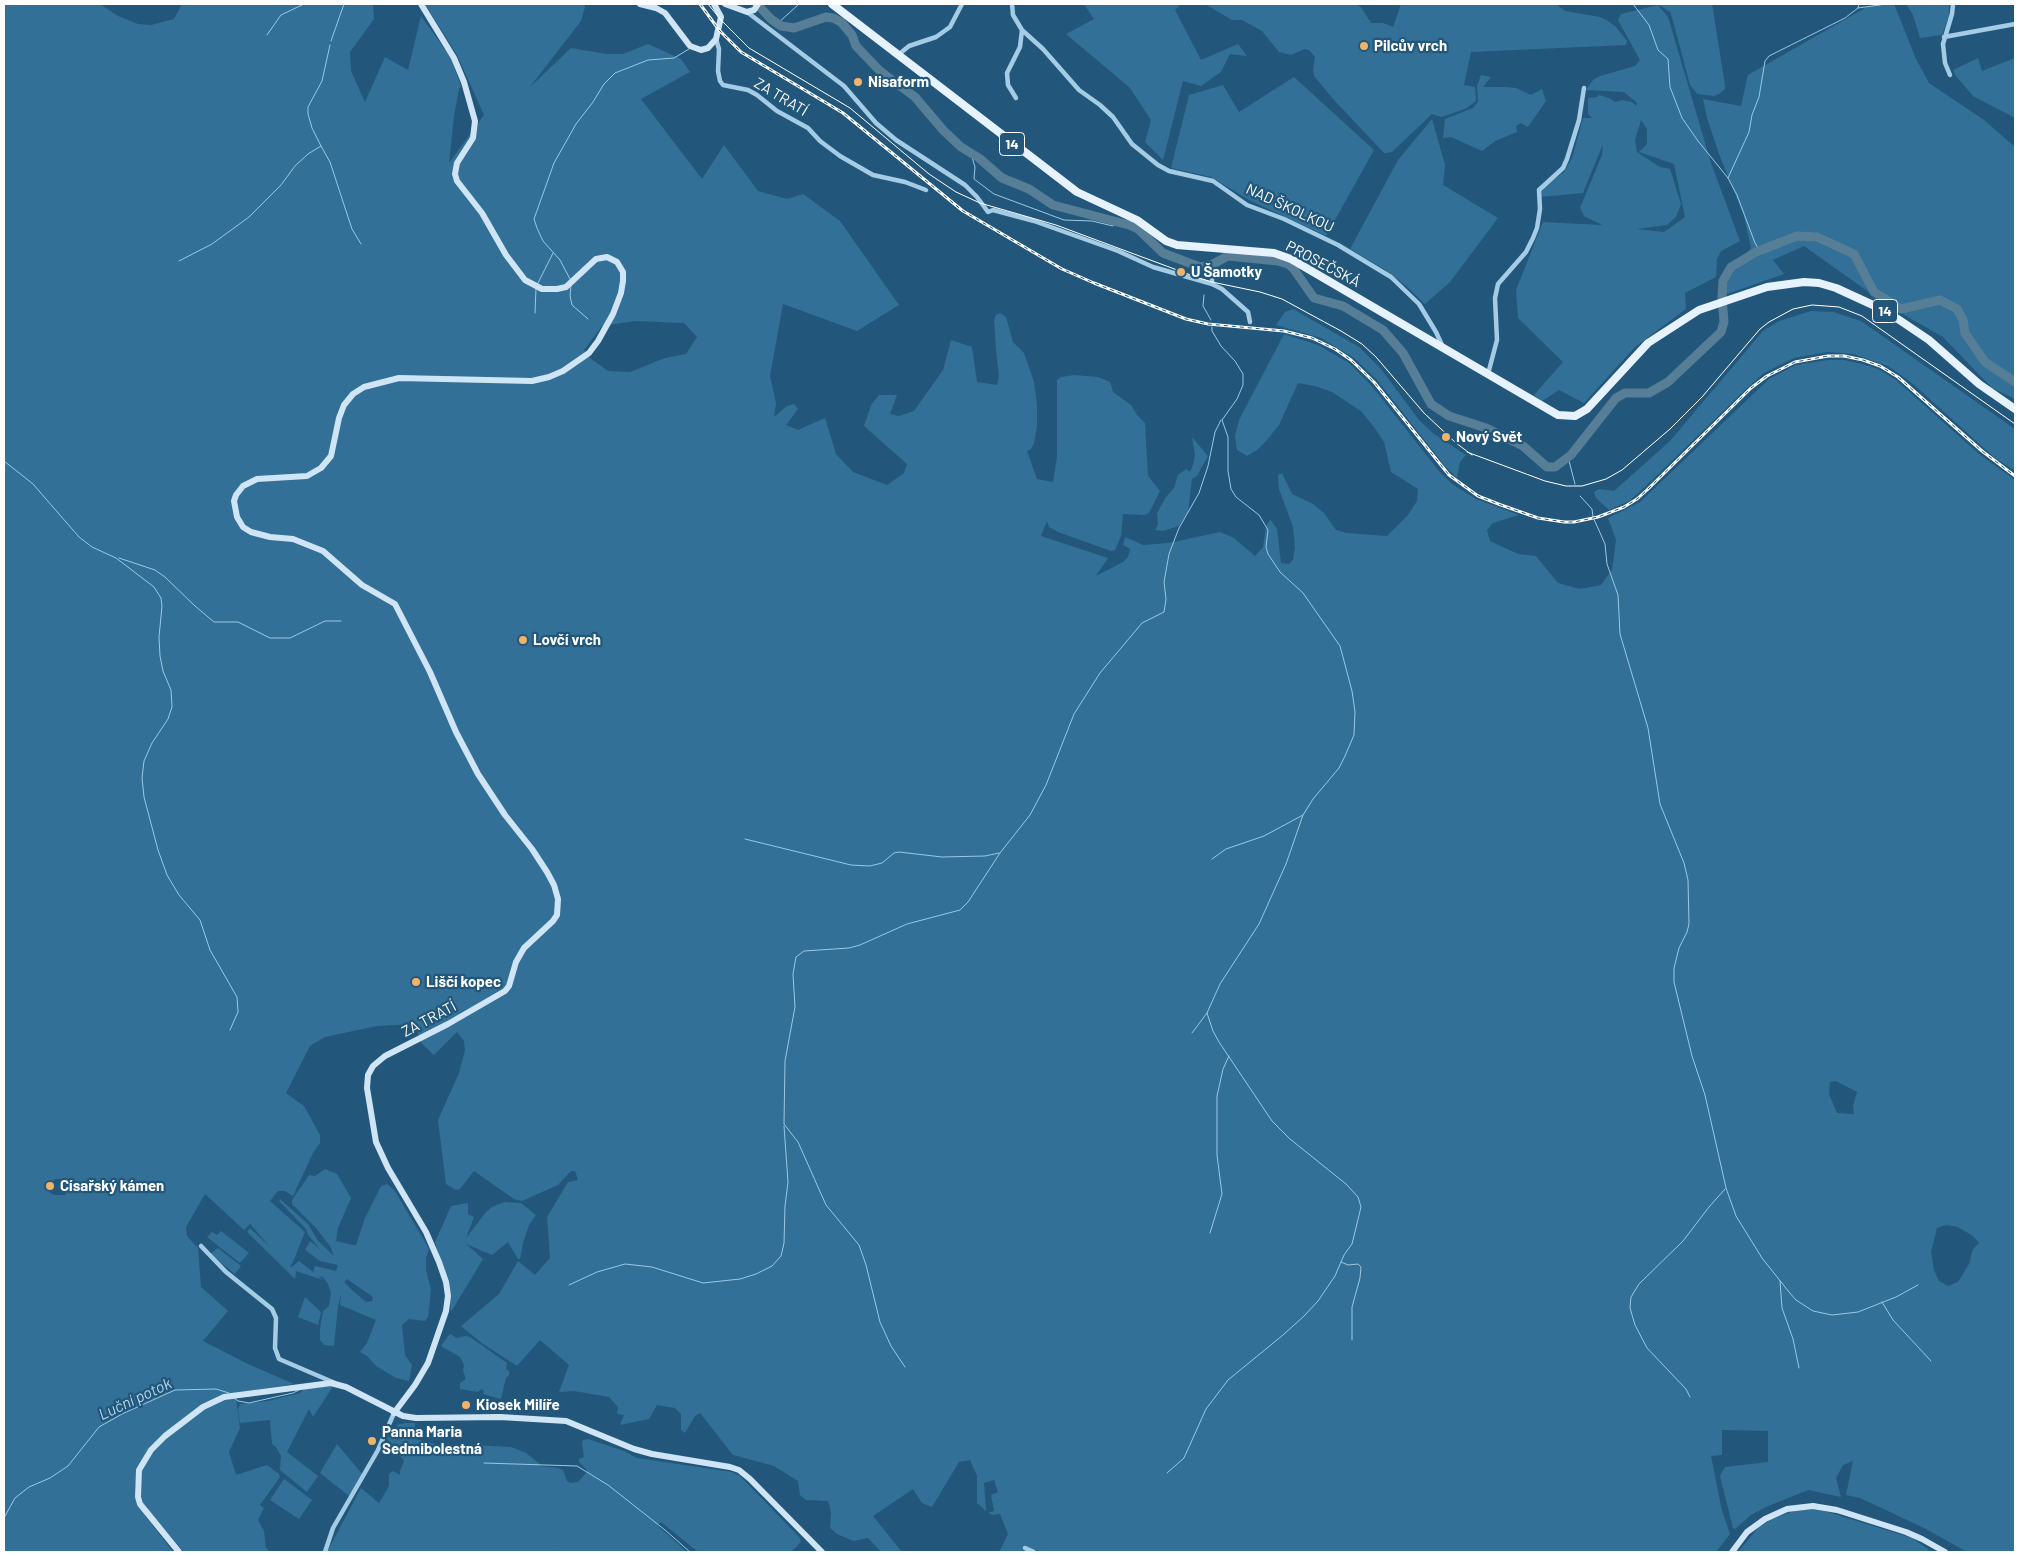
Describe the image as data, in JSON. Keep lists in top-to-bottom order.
{
  "streets": {
    "main road": ["14", "PROSEČSKÁ"],
    "street": ["ZA TRATÍ", "NAD ŠKOLKOU"]
  },
  "crossings": [
    ["NAD ŠKOLKOU", "PROSEČSKÁ"]
  ],
  "water": ["Luční potok"],
  "places": [
    "Pilcův vrch",
    "Nisaform",
    "U Šamotky",
    "Nový Svět",
    "Lovčí vrch",
    "Liščí kopec",
    "Císařský kámen",
    "Kiosek Milíře",
    "Panna Maria Sedmibolestná"
  ]
}
